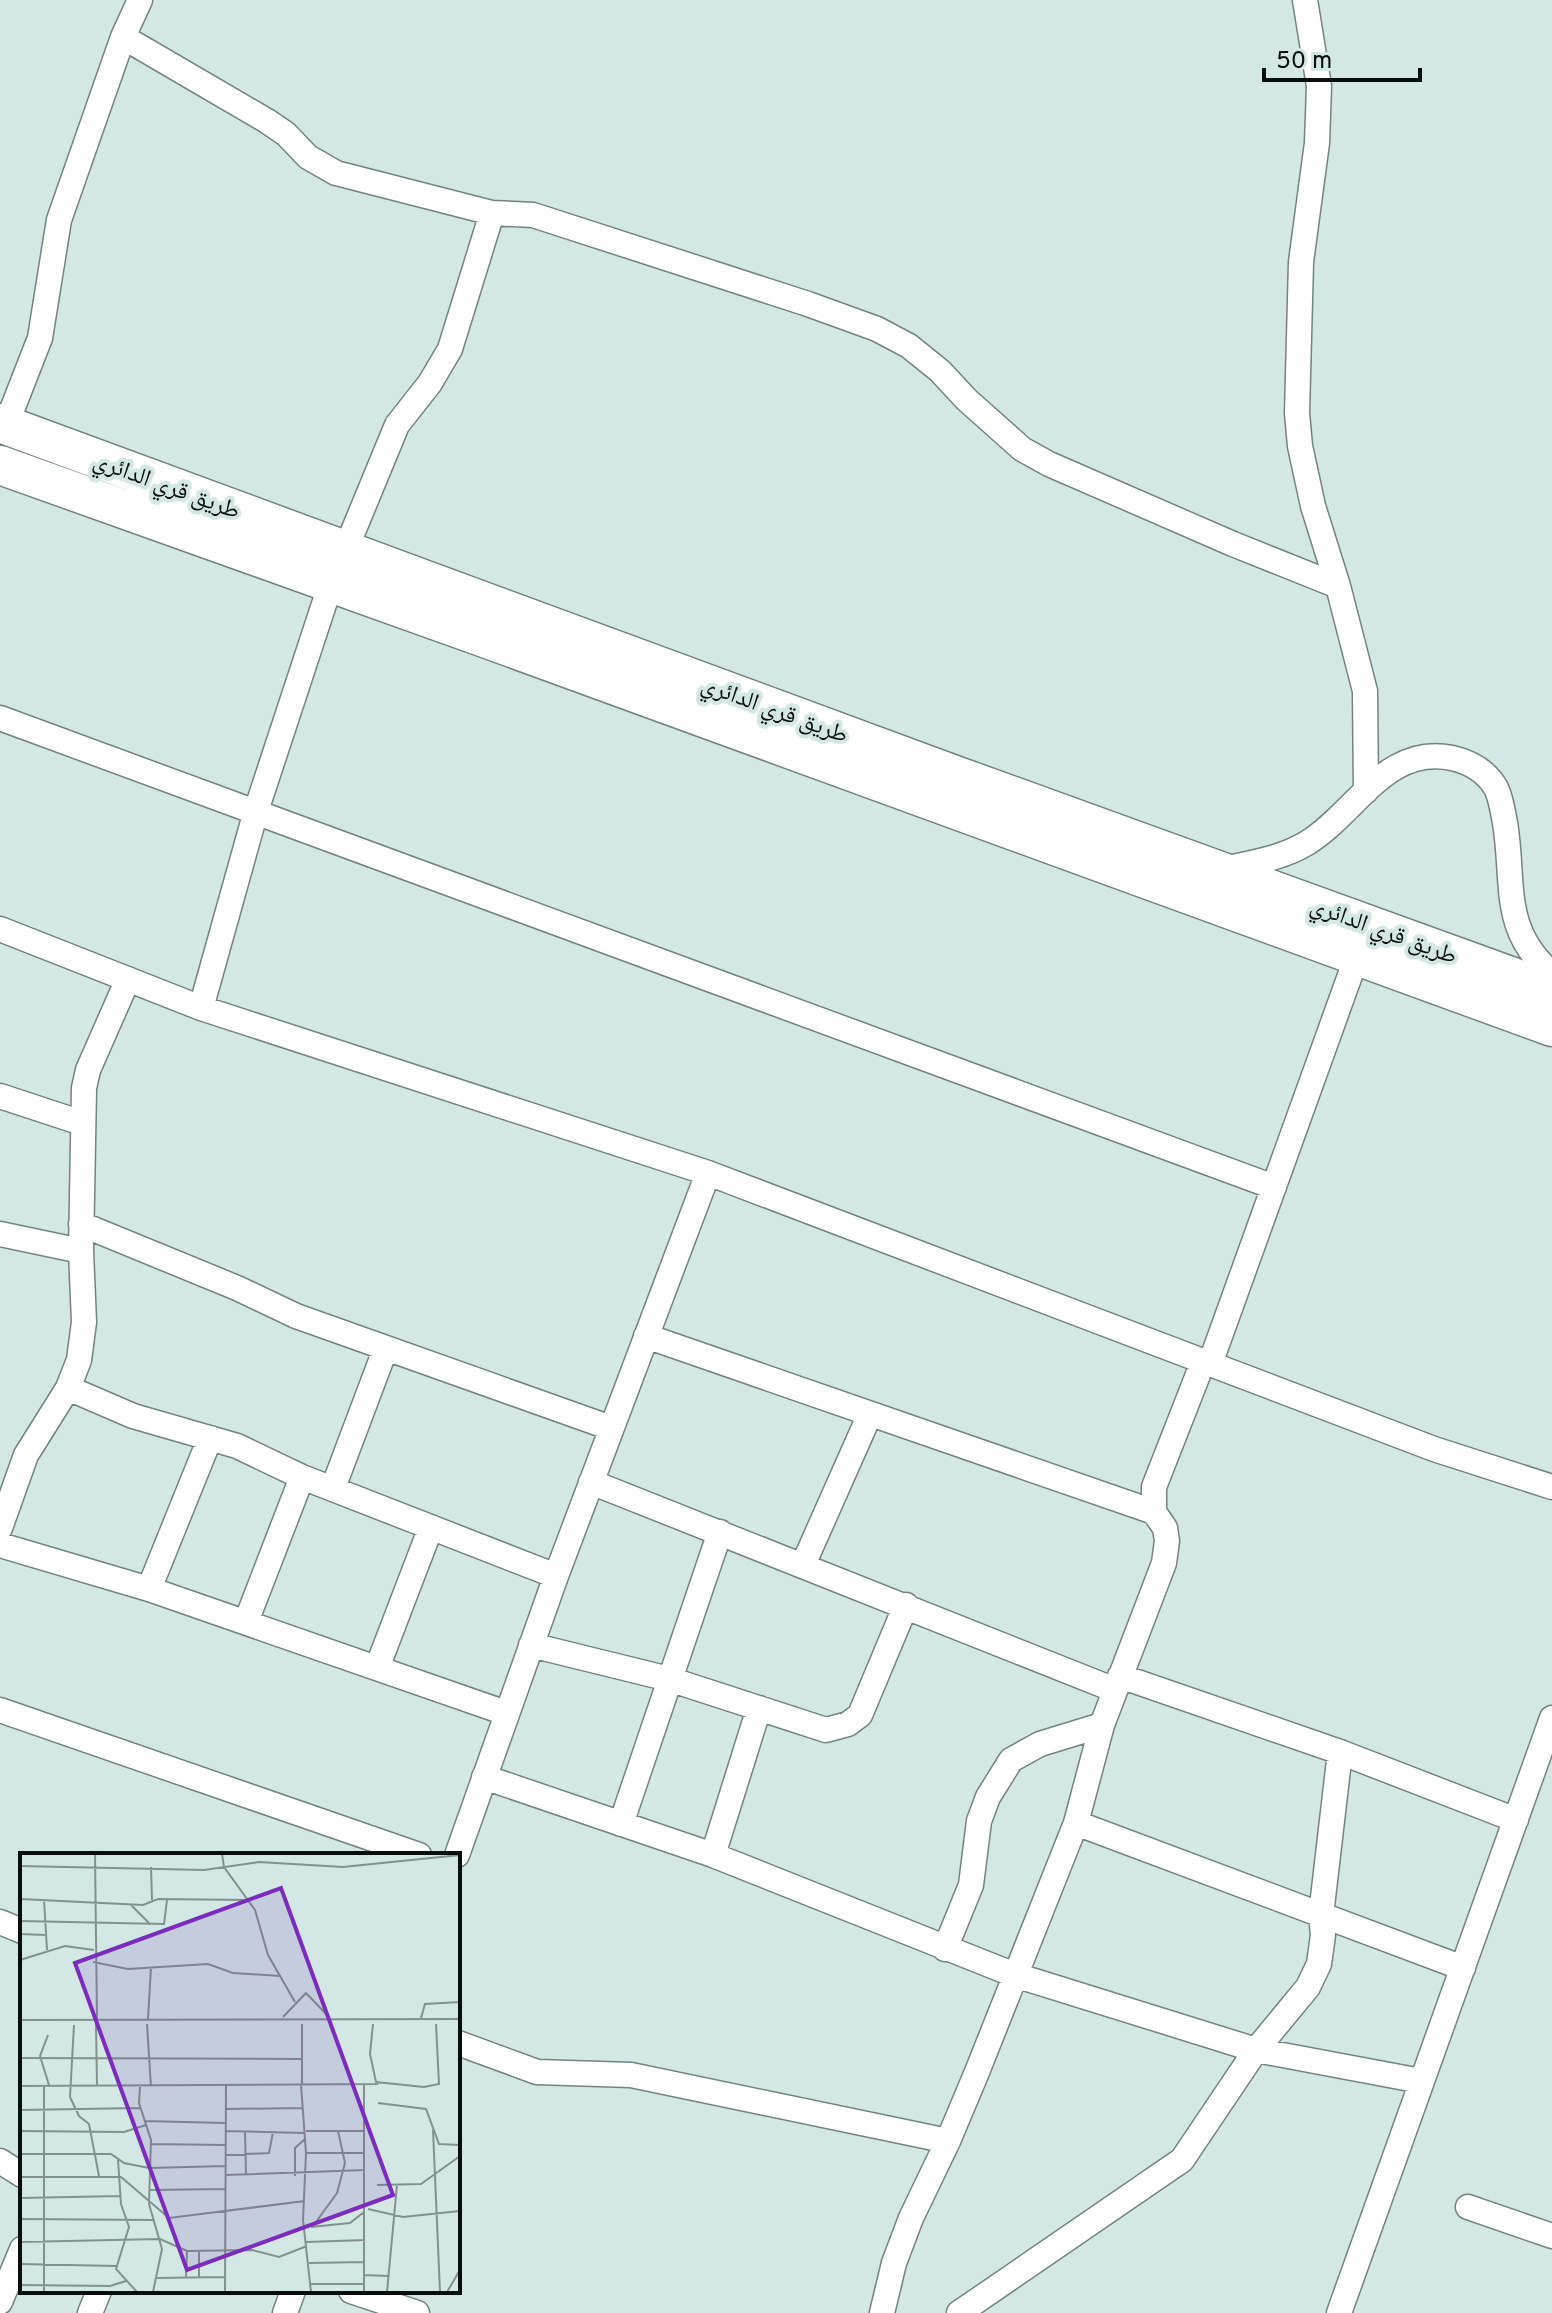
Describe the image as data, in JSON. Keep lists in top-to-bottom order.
{
  "streets": {
    "highway": ["طريق قري الدائري"]
  },
  "scale_bar": "50 m"
}
